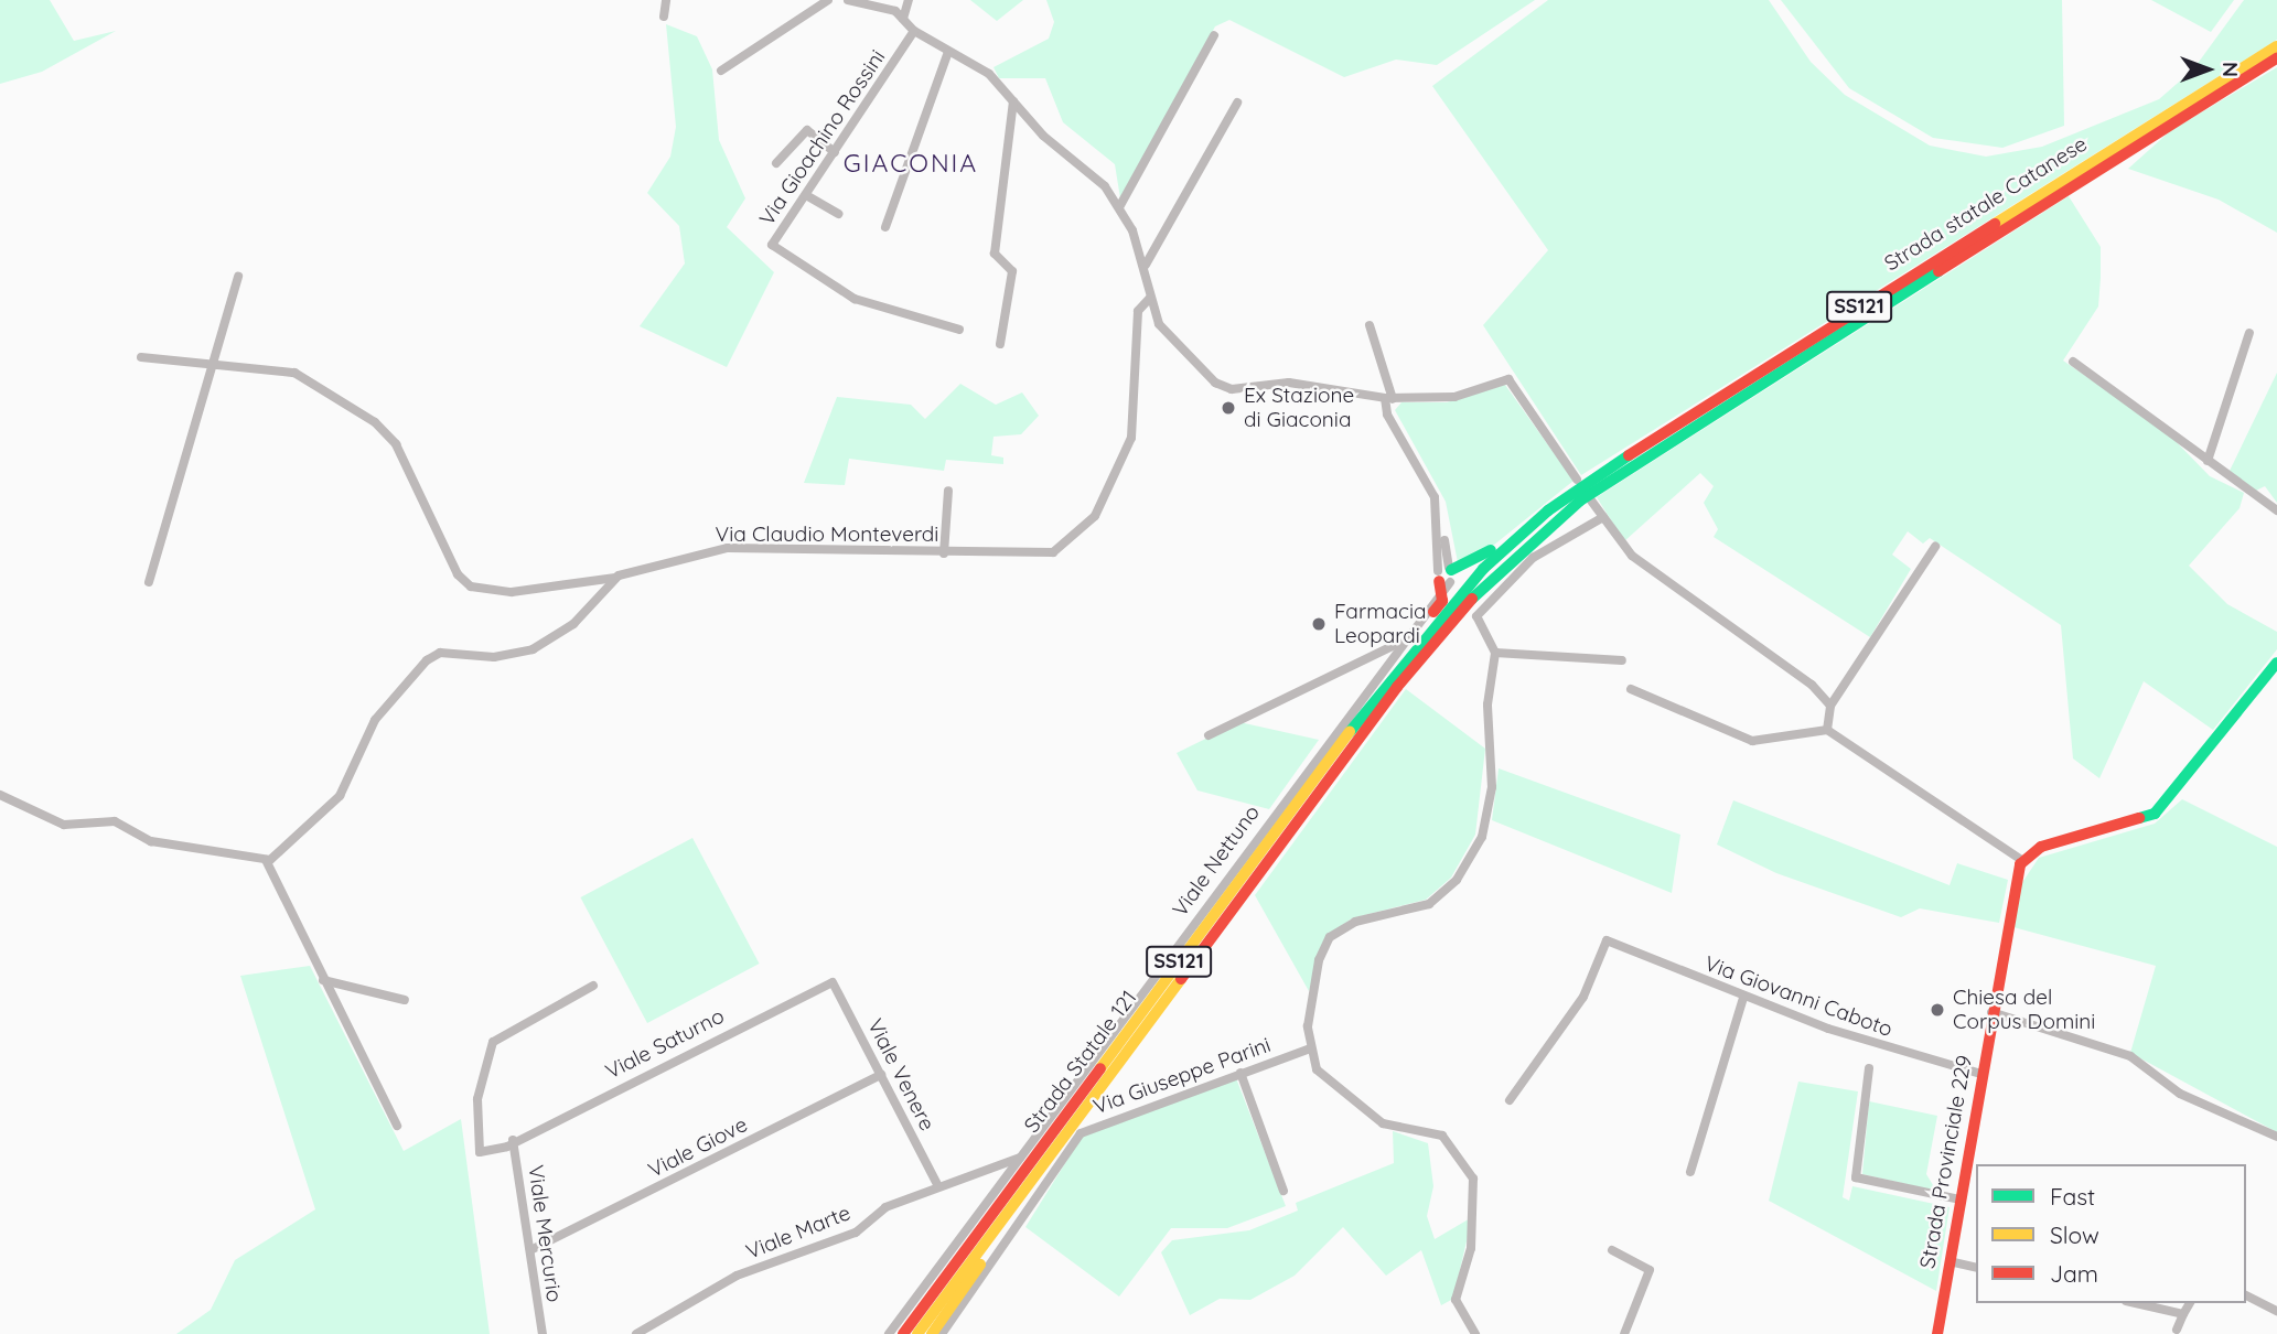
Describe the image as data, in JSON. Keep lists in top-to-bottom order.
{
  "streets": {
    "main road": [
      "Strada statale Catanese",
      "SS121",
      "Strada Statale 121",
      "Strada Provinciale 229"
    ],
    "street": [
      "Via Gioachino Rossini",
      "Via Claudio Monteverdi",
      "Viale Nettuno",
      "Via Giovanni Caboto",
      "Viale Saturno",
      "Viale Venere",
      "Via Giuseppe Parini",
      "Viale Giove",
      "Viale Marte",
      "Viale Mercurio"
    ]
  },
  "crossings": [
    ["Strada statale Catanese", "Strada Statale 121"],
    ["Viale Nettuno", "Viale Marte"],
    ["Via Giovanni Caboto", "Strada Provinciale 229"],
    ["Viale Saturno", "Viale Venere"],
    ["Viale Saturno", "Viale Mercurio"],
    ["Viale Venere", "Viale Giove"],
    ["Viale Venere", "Viale Marte"],
    ["Viale Giove", "Viale Mercurio"]
  ],
  "districts": ["GIACONIA"],
  "places": ["Ex Stazione di Giaconia", "Farmacia Leopardi", "Chiesa del Corpus Domini"],
  "legend": ["Fast", "Slow", "Jam"],
  "north": "right"
}
